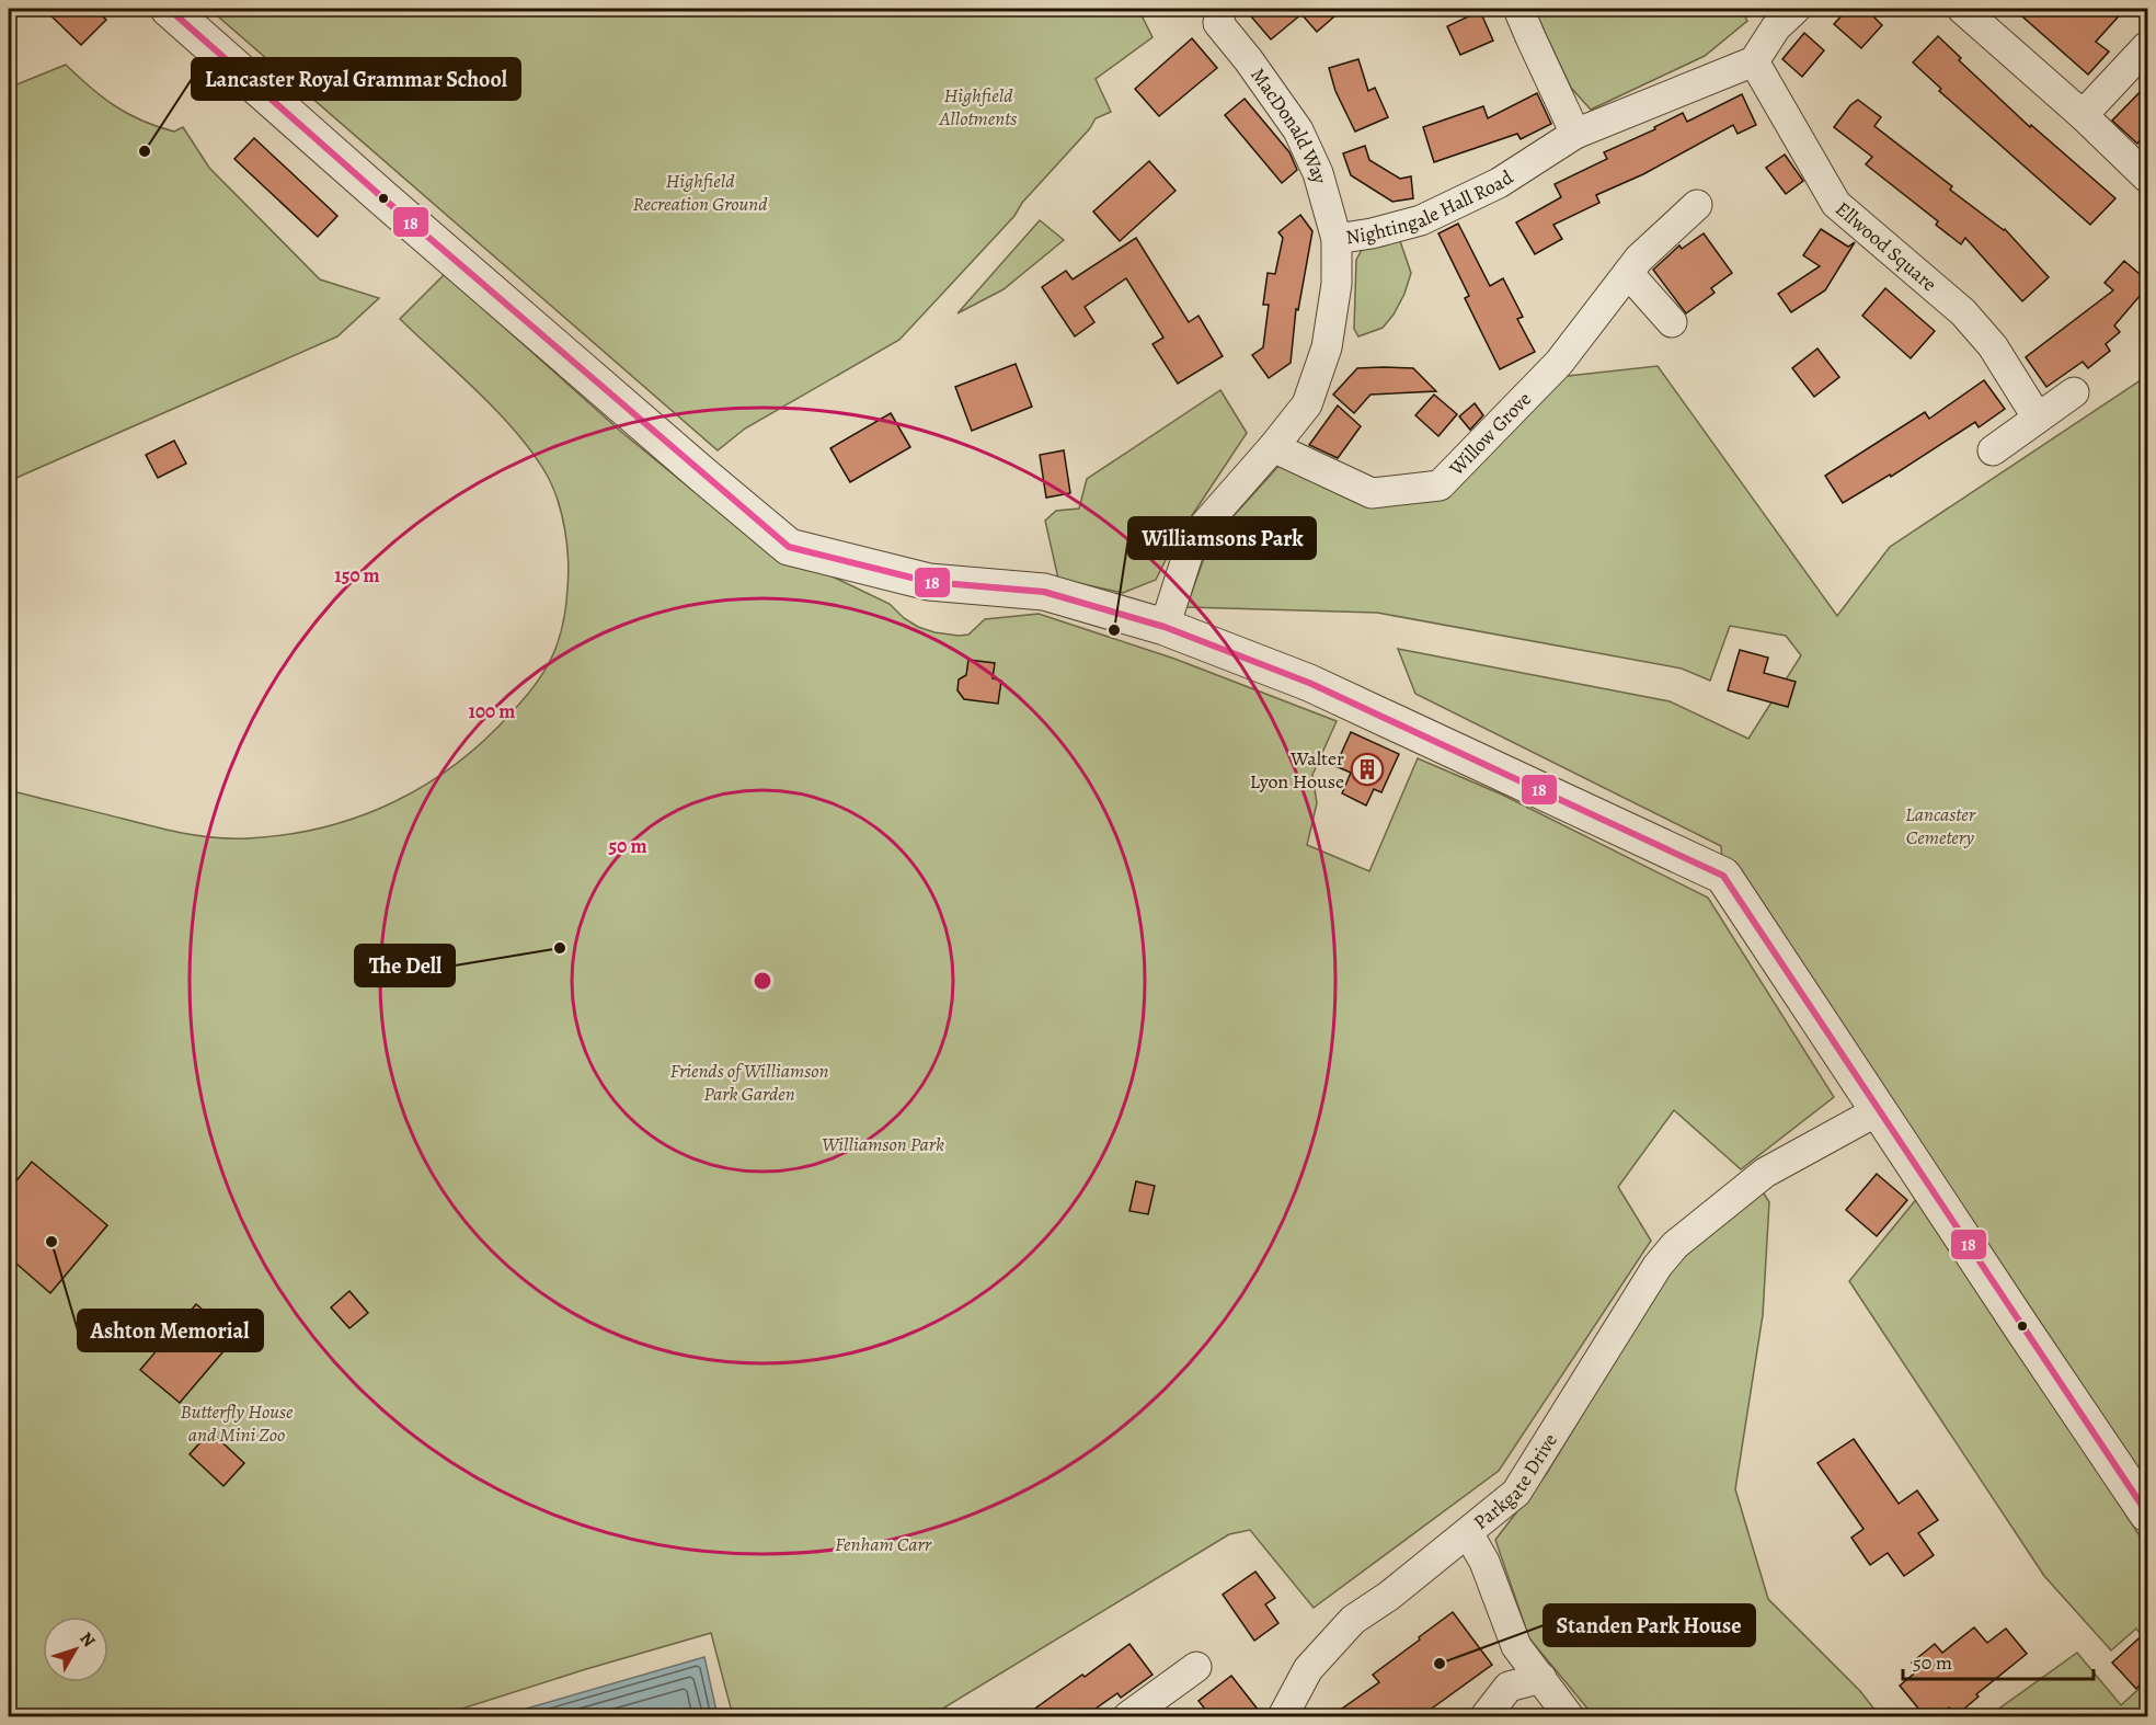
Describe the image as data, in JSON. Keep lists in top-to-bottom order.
{
  "streets": {
    "street": [
      "MacDonald Way",
      "Nightingale Hall Road",
      "Ellwood Square",
      "Willow Grove",
      "Parkgate Drive"
    ]
  },
  "crossings": [
    ["MacDonald Way", "Nightingale Hall Road"],
    ["Nightingale Hall Road", "Ellwood Square"],
    ["Nightingale Hall Road", "Willow Grove"]
  ],
  "parks": [
    "Highfield Allotments",
    "Highfield Recreation Ground",
    "Lancaster Cemetery",
    "Friends of Williamson Park Garden",
    "Williamson Park",
    "Butterfly House and Mini Zoo",
    "Fenham Carr"
  ],
  "places": {
    "other": [
      "Lancaster Royal Grammar School",
      "Williamsons Park",
      "The Dell",
      "Ashton Memorial",
      "Standen Park House"
    ],
    "building": ["Walter Lyon House"]
  },
  "lines": ["transit line 18"],
  "scale_bar": "50 m",
  "north": "top right",
  "rings": ["150 m", "100 m", "50 m"]
}
